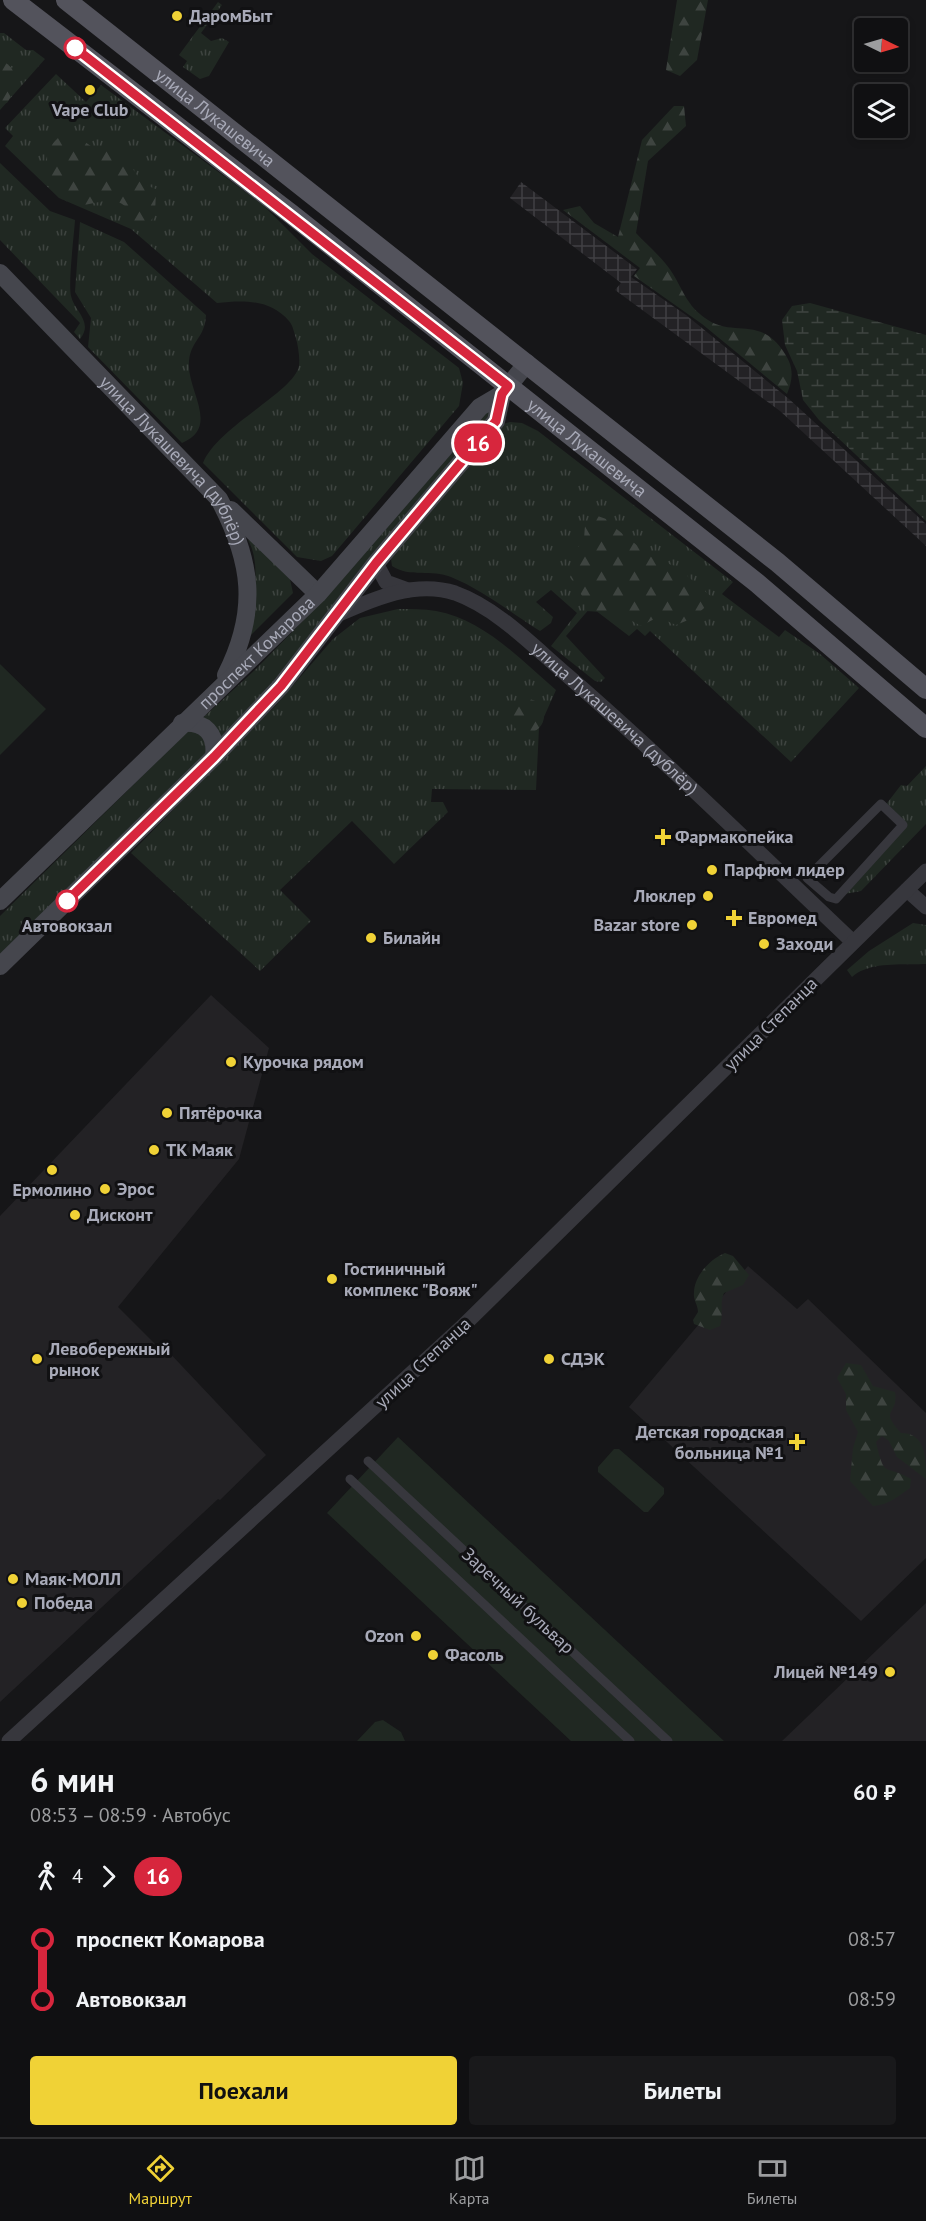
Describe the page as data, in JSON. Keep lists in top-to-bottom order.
{
  "streets": {
    "main road": ["улица Лукашевича", "улица Лукашевича (дублёр)", "проспект Комарова"],
    "street": ["улица Степанца", "Заречный бульвар"]
  },
  "crossings": [
    ["улица Лукашевича", "проспект Комарова"],
    ["улица Лукашевича (дублёр)", "проспект Комарова"],
    ["улица Лукашевича (дублёр)", "улица Степанца"]
  ],
  "places": {
    "other": [
      "ДаромБыт",
      "Vape Club",
      "Парфюм лидер",
      "Люклер",
      "Автовокзал",
      "Bazar store",
      "Билайн",
      "Заходи",
      "Курочка рядом",
      "Пятёрочка",
      "ТК Маяк",
      "Ермолино",
      "Эрос",
      "Дисконт",
      "Гостиничный комплекс \"Вояж\"",
      "Левобережный рынок",
      "СДЭК",
      "Маяк-МОЛЛ",
      "Победа",
      "Ozon",
      "Фасоль",
      "Лицей №149"
    ],
    "health": ["Фармакопейка", "Евромед", "Детская городская больница №1"]
  },
  "lines": ["bus line 16"],
  "north": "right",
  "page": {
    "on_map": "16",
    "heading": ["6 мин", "08:53 – 08:59 · Автобус", "60 ₽"],
    "legs": ["4", "16"],
    "list": [
      {
        "name": "проспект Комарова",
        "value": "08:57"
      },
      {
        "name": "Автовокзал",
        "value": "08:59"
      }
    ],
    "buttons": ["Поехали", "Билеты"],
    "tabs": ["Маршрут", "Карта", "Билеты"]
  }
}
